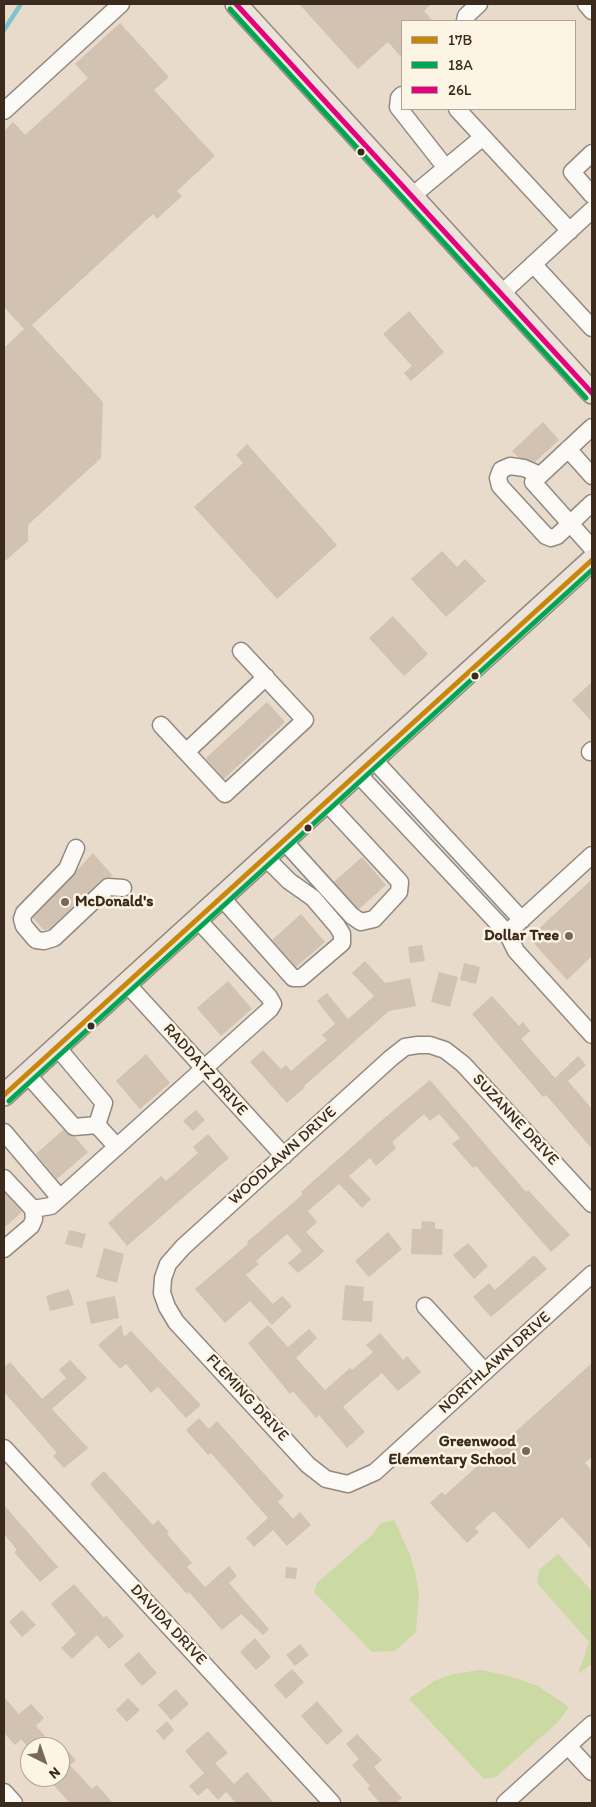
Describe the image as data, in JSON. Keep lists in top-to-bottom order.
{
  "streets": {
    "street": [
      "RADDATZ DRIVE",
      "SUZANNE DRIVE",
      "WOODLAWN DRIVE",
      "NORTHLAWN DRIVE",
      "FLEMING DRIVE",
      "DAVIDA DRIVE"
    ]
  },
  "crossings": [
    ["RADDATZ DRIVE", "WOODLAWN DRIVE"],
    ["SUZANNE DRIVE", "WOODLAWN DRIVE"],
    ["WOODLAWN DRIVE", "FLEMING DRIVE"],
    ["NORTHLAWN DRIVE", "FLEMING DRIVE"]
  ],
  "places": ["McDonald's", "Dollar Tree", "Greenwood Elementary School"],
  "lines": ["transit line 26L", "transit line 18A", "transit line 17B"],
  "legend": ["17B", "18A", "26L"],
  "north": "bottom right"
}
